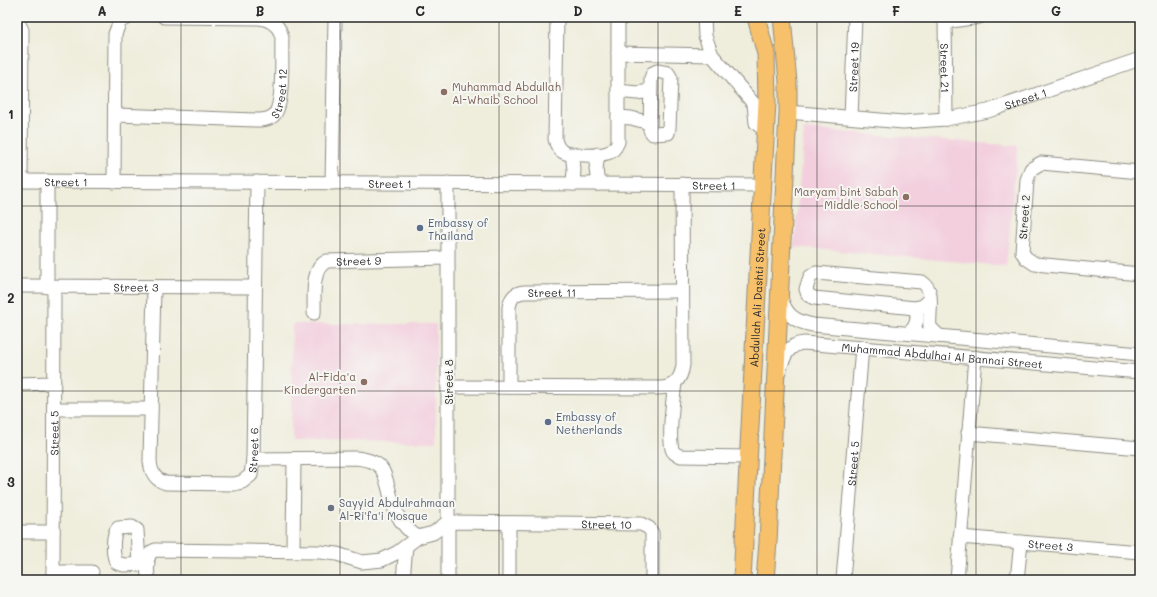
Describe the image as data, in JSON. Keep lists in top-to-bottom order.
{
  "streets": {
    "main road": ["Abdullah Ali Dashti Street"],
    "street": [
      "Street 19",
      "Street 21",
      "Street 12",
      "Street 1",
      "Street 2",
      "Street 9",
      "Street 3",
      "Street 11",
      "Muhammad Abdulhai Al Bannai Street",
      "Street 8",
      "Street 5",
      "Street 6",
      "Street 10"
    ]
  },
  "crossings": [
    ["Street 19", "Street 1"],
    ["Street 21", "Street 1"],
    ["Street 1", "Abdullah Ali Dashti Street"],
    ["Street 1", "Street 8"],
    ["Street 1", "Street 5"],
    ["Street 1", "Street 6"],
    ["Street 9", "Street 8"],
    ["Street 3", "Street 5"],
    ["Street 3", "Street 6"],
    ["Abdullah Ali Dashti Street", "Muhammad Abdulhai Al Bannai Street"],
    ["Muhammad Abdulhai Al Bannai Street", "Street 5"],
    ["Street 8", "Street 10"]
  ],
  "places": [
    "Muhammad Abdullah Al-Whaib School",
    "Maryam bint Sabah Middle School",
    "Embassy of Thailand",
    "Al-Fida'a Kindergarten",
    "Embassy of Netherlands",
    "Sayyid Abdulrahmaan Al-Ri'fa'i Mosque"
  ],
  "grid": {
    "columns": [
      "A",
      "B",
      "C",
      "D",
      "E",
      "F",
      "G"
    ],
    "rows": ["1", "2", "3"]
  }
}
